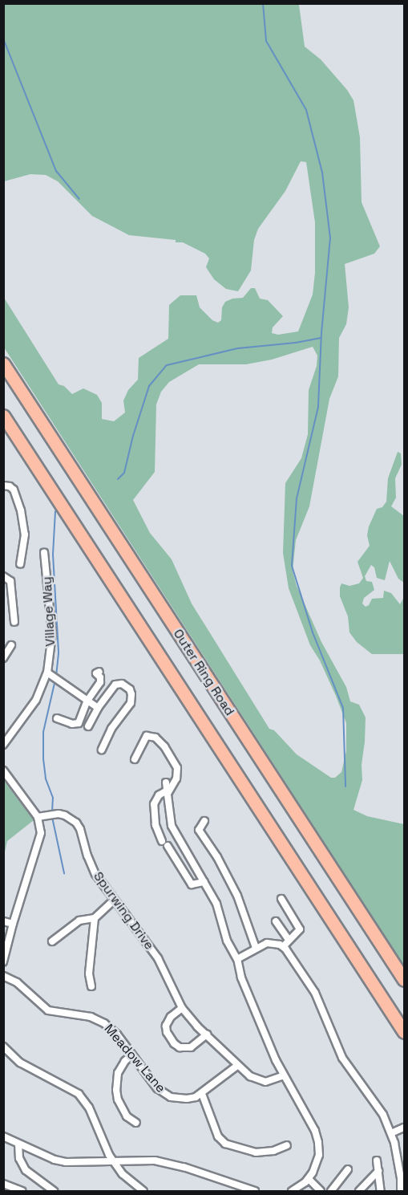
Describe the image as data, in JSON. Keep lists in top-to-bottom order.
{
  "streets": {
    "highway": ["Outer Ring Road"],
    "street": ["Village Way", "Spurwing Drive", "Meadow Lane"]
  },
  "crossings": [
    ["Spurwing Drive", "Meadow Lane"]
  ]
}
